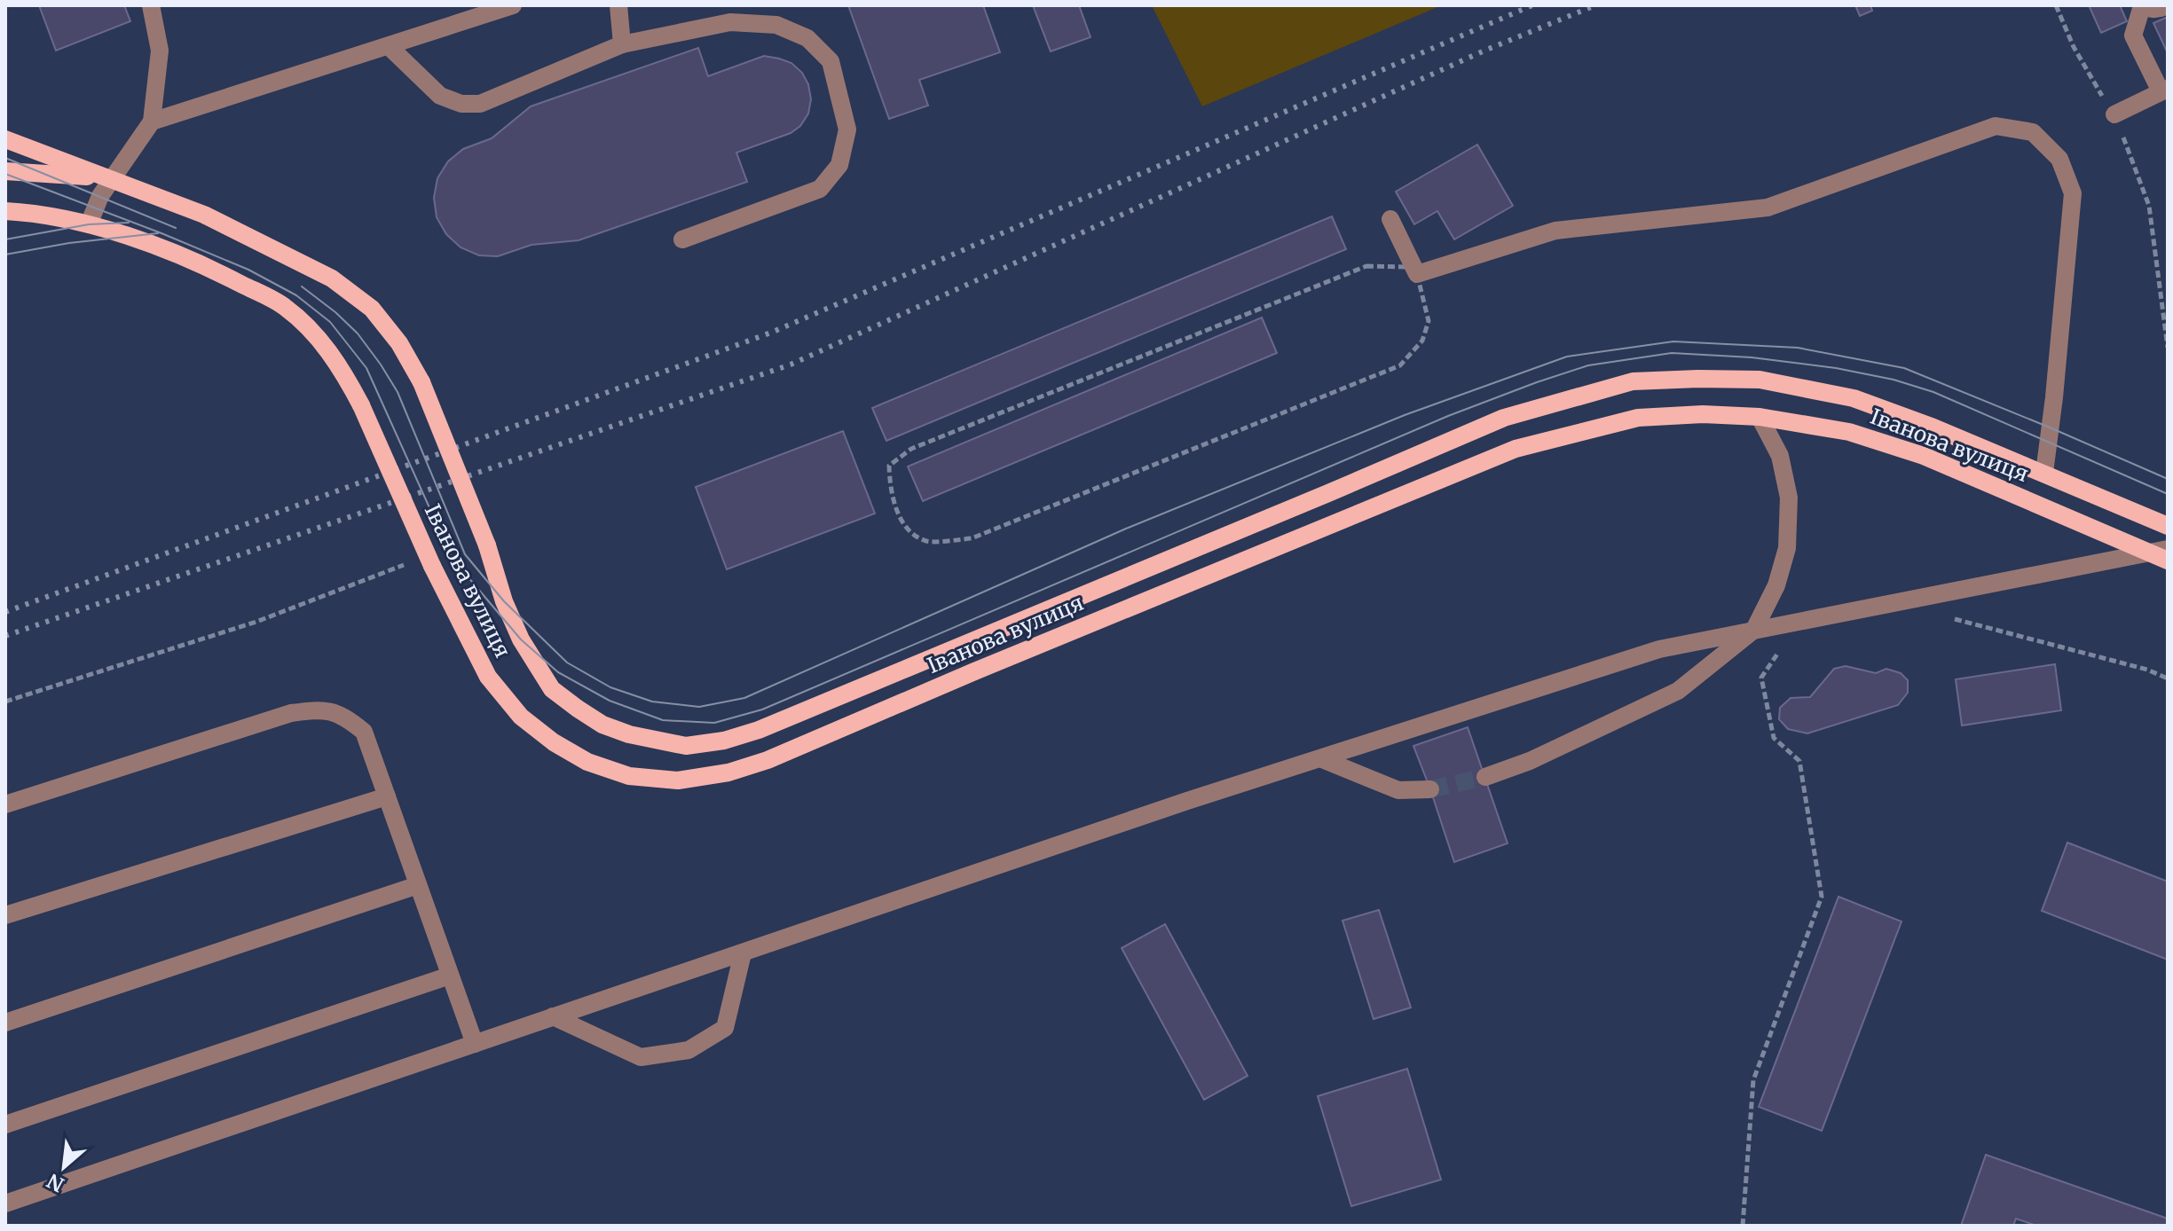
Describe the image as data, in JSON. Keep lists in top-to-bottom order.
{
  "streets": {
    "main road": ["Іванова вулиця"]
  },
  "north": "bottom left"
}
